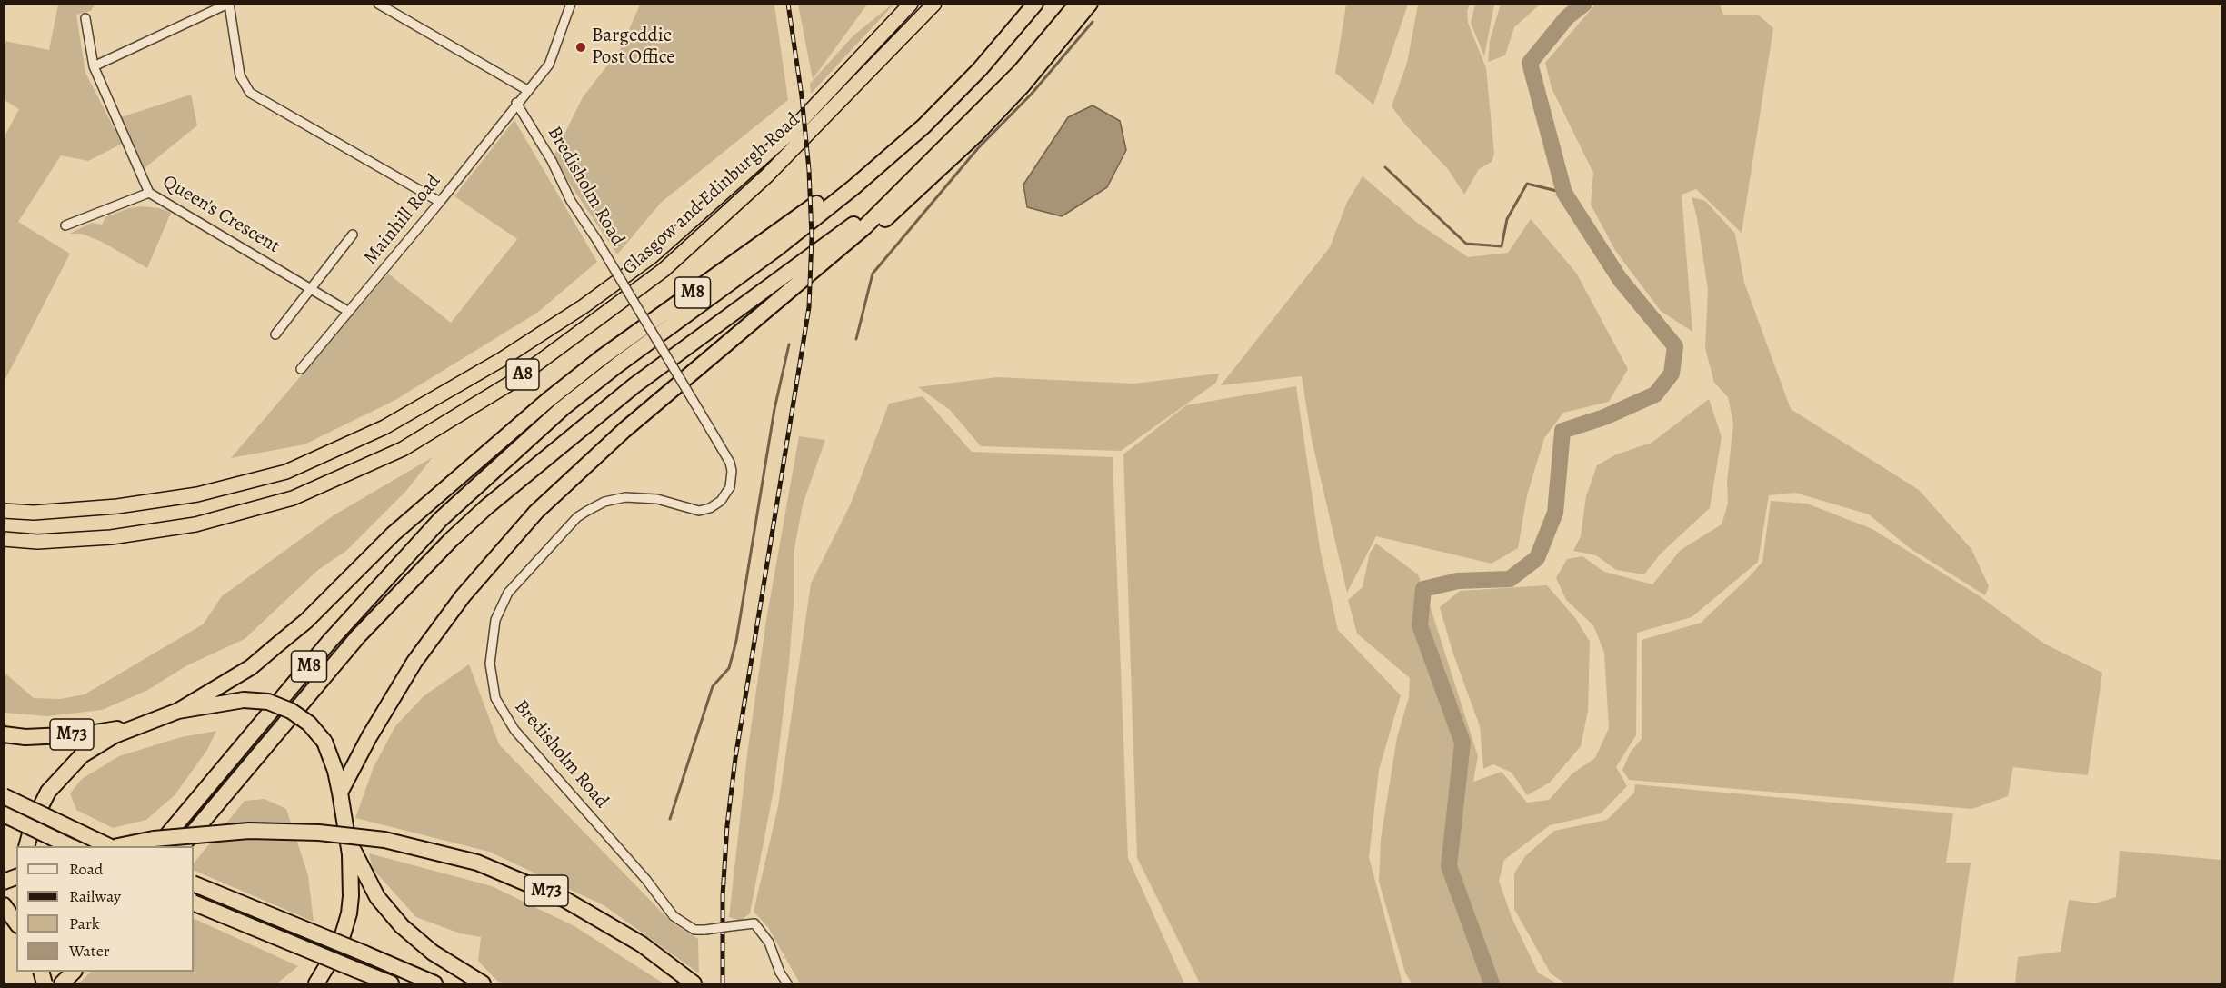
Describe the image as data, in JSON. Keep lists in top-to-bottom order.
{
  "streets": {
    "highway": [
      "Glasgow and Edinburgh Road",
      "M8",
      "A8",
      "M73"
    ],
    "street": ["Bredisholm Road", "Queen's Crescent", "Mainhill Road"]
  },
  "crossings": [
    ["Bredisholm Road", "Mainhill Road"],
    ["Queen's Crescent", "Mainhill Road"],
    ["M8", "M73"]
  ],
  "places": ["Bargeddie Post Office"],
  "legend": [
    "Road",
    "Railway",
    "Park",
    "Water"
  ]
}
